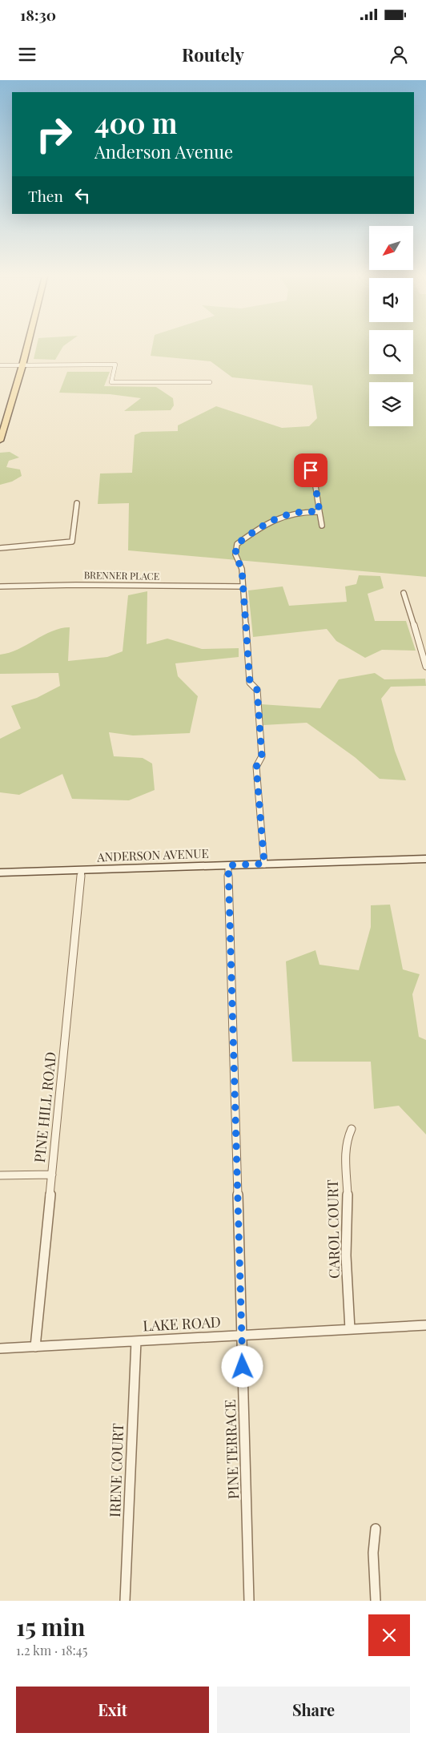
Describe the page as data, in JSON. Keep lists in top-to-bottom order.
{
  "streets": {
    "main road": ["ANDERSON AVENUE"],
    "street": [
      "BRENNER PLACE",
      "PINE HILL ROAD",
      "CAROL COURT",
      "LAKE ROAD",
      "PINE TERRACE",
      "IRENE COURT"
    ]
  },
  "crossings": [
    ["ANDERSON AVENUE", "PINE HILL ROAD"],
    ["ANDERSON AVENUE", "PINE TERRACE"],
    ["PINE HILL ROAD", "LAKE ROAD"],
    ["CAROL COURT", "LAKE ROAD"],
    ["LAKE ROAD", "PINE TERRACE"],
    ["LAKE ROAD", "IRENE COURT"]
  ],
  "north": "bottom left",
  "page": {
    "status": "18:30",
    "header": "Routely",
    "turn": ["400 m", "Anderson Avenue"],
    "then": "Then",
    "heading": ["15 min", "1.2 km · 18:45"],
    "buttons": ["Exit", "Share"]
  }
}
